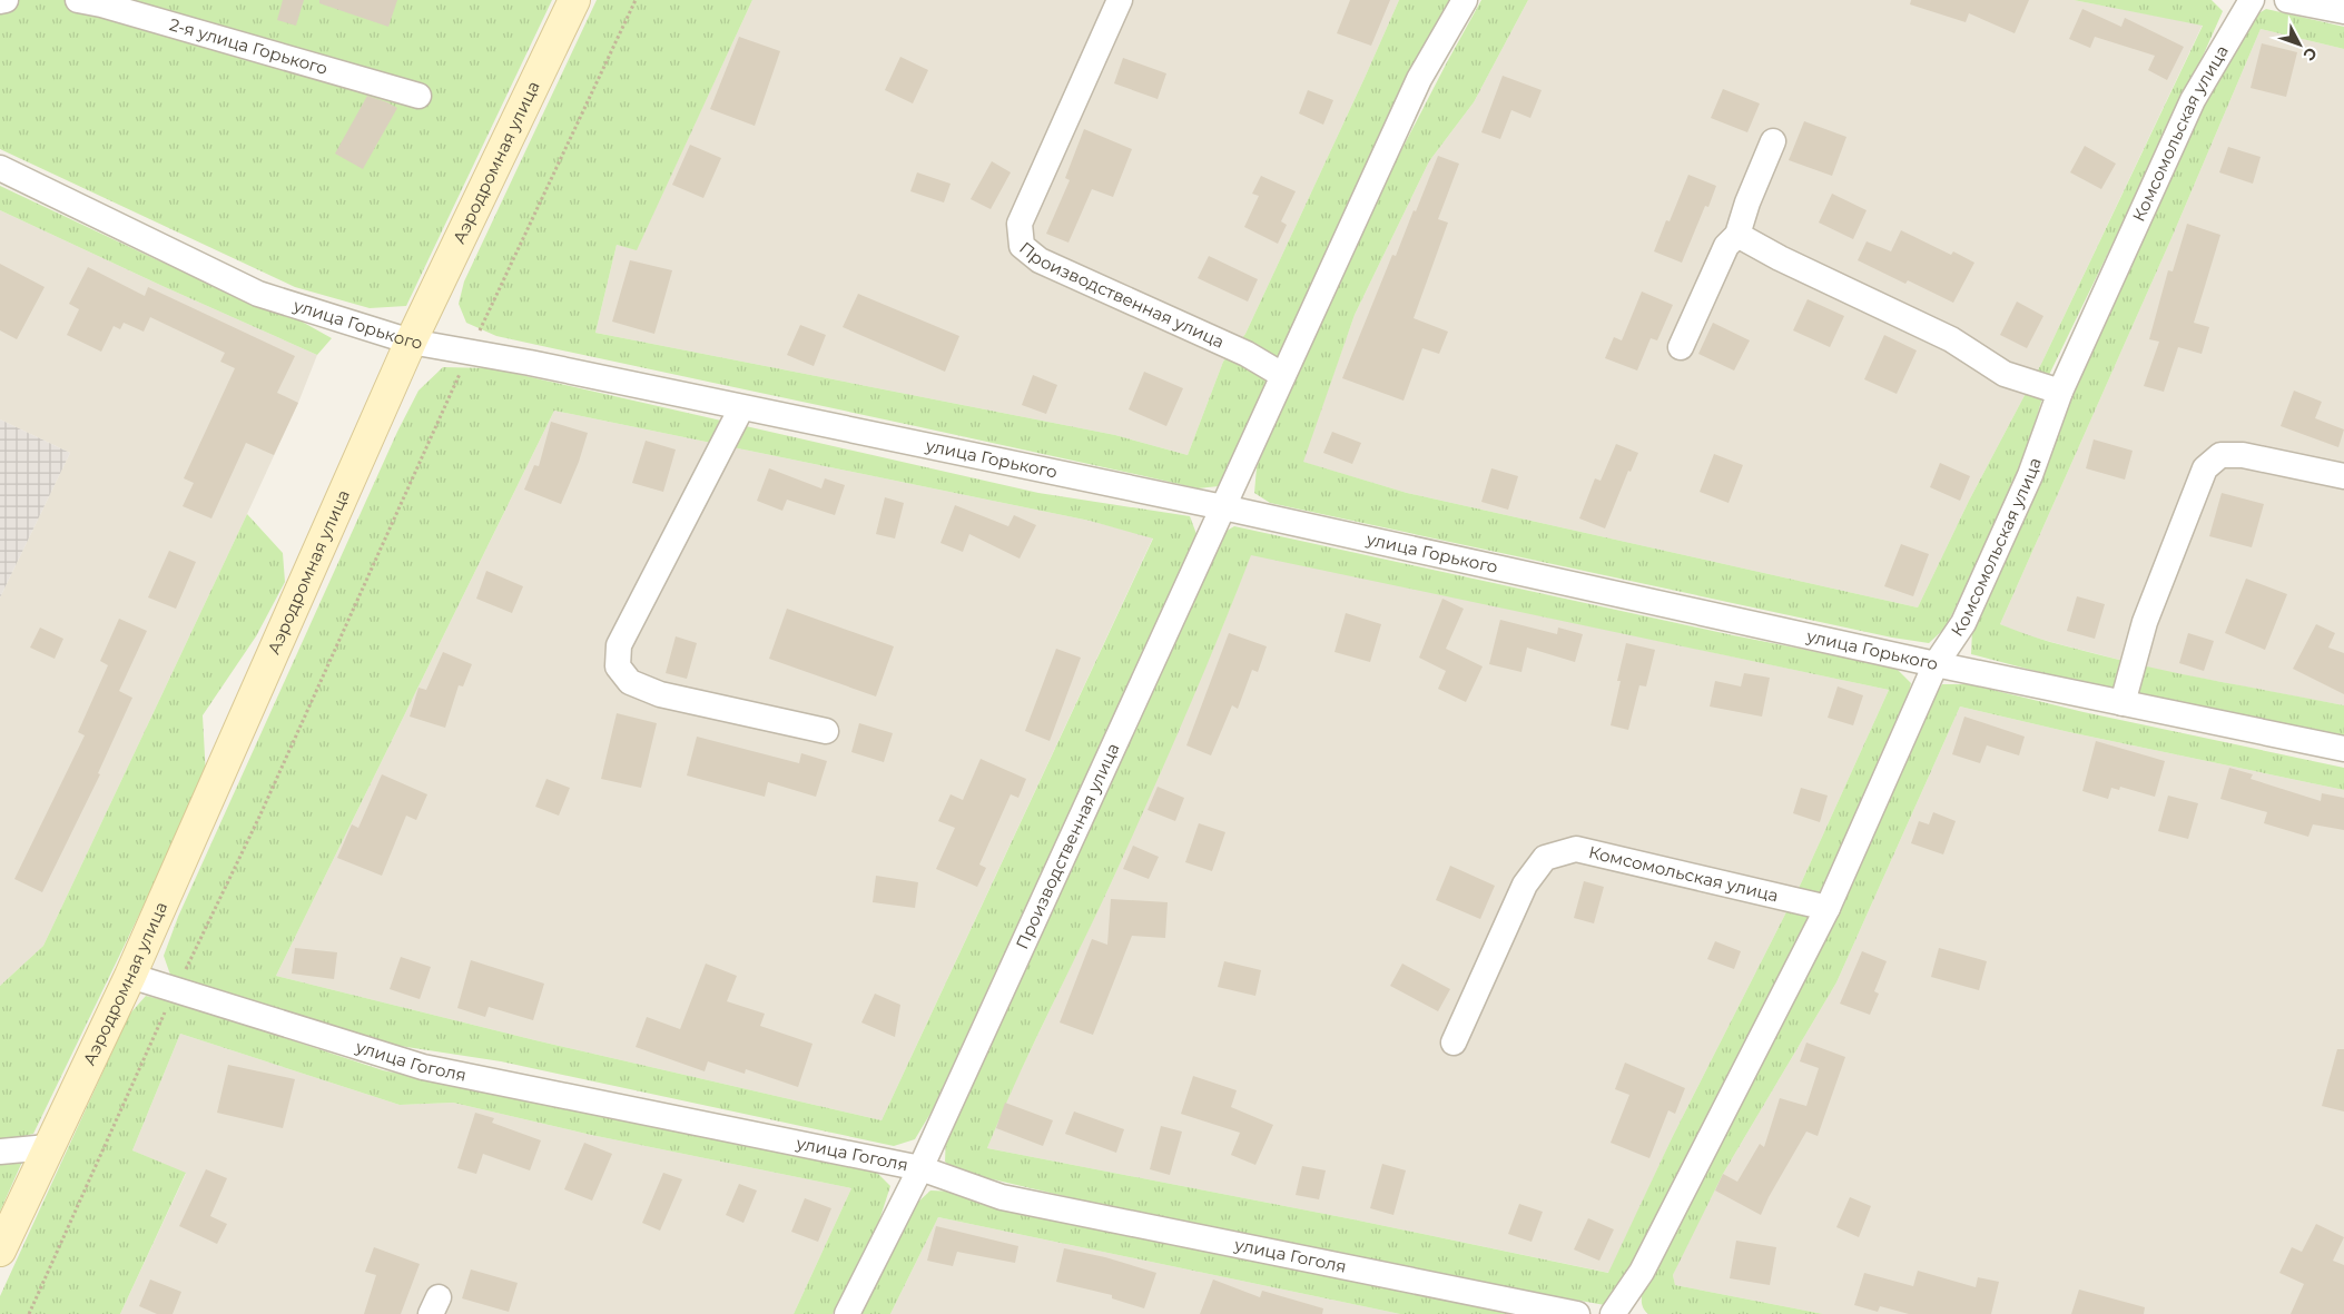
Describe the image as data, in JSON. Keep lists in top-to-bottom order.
{
  "streets": {
    "street": [
      "2-я улица Горького",
      "Комсомольская улица",
      "Аэродромная улица",
      "Производственная улица",
      "улица Горького",
      "улица Гоголя"
    ]
  },
  "crossings": [
    ["Комсомольская улица", "улица Горького"],
    ["Аэродромная улица", "улица Горького"],
    ["Аэродромная улица", "улица Гоголя"],
    ["Производственная улица", "улица Горького"],
    ["Производственная улица", "улица Гоголя"]
  ],
  "north": "bottom right"
}
